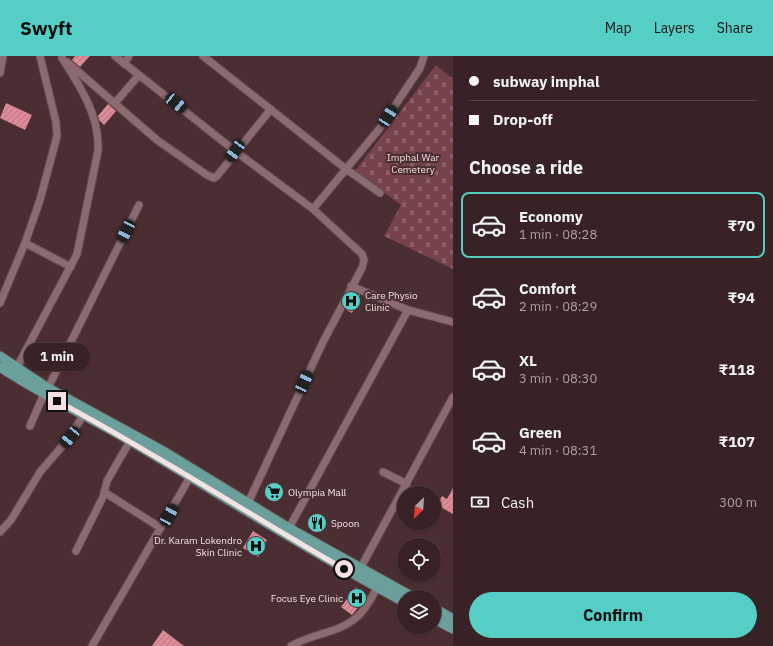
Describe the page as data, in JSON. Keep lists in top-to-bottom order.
{
  "parks": ["Imphal War Cemetery"],
  "places": {
    "hospital": ["Care Physio Clinic", "Dr. Karam Lokendro Skin Clinic", "Focus Eye Clinic"],
    "supermarket": ["Olympia Mall"],
    "restaurant": ["Spoon"]
  },
  "north": "bottom left",
  "page": {
    "header": "Swyft",
    "nav": ["Map", "Layers", "Share"],
    "banner": ["subway imphal", "Drop-off"],
    "heading": "Choose a ride",
    "list": [
      {
        "name": "Economy",
        "note": "1 min · 08:28",
        "value": "₹70"
      },
      {
        "name": "Comfort",
        "note": "2 min · 08:29",
        "value": "₹94"
      },
      {
        "name": "XL",
        "note": "3 min · 08:30",
        "value": "₹118"
      },
      {
        "name": "Green",
        "note": "4 min · 08:31",
        "value": "₹107"
      }
    ],
    "bubble": "1 min",
    "pay": ["Cash", "300 m"],
    "buttons": "Confirm"
  }
}
